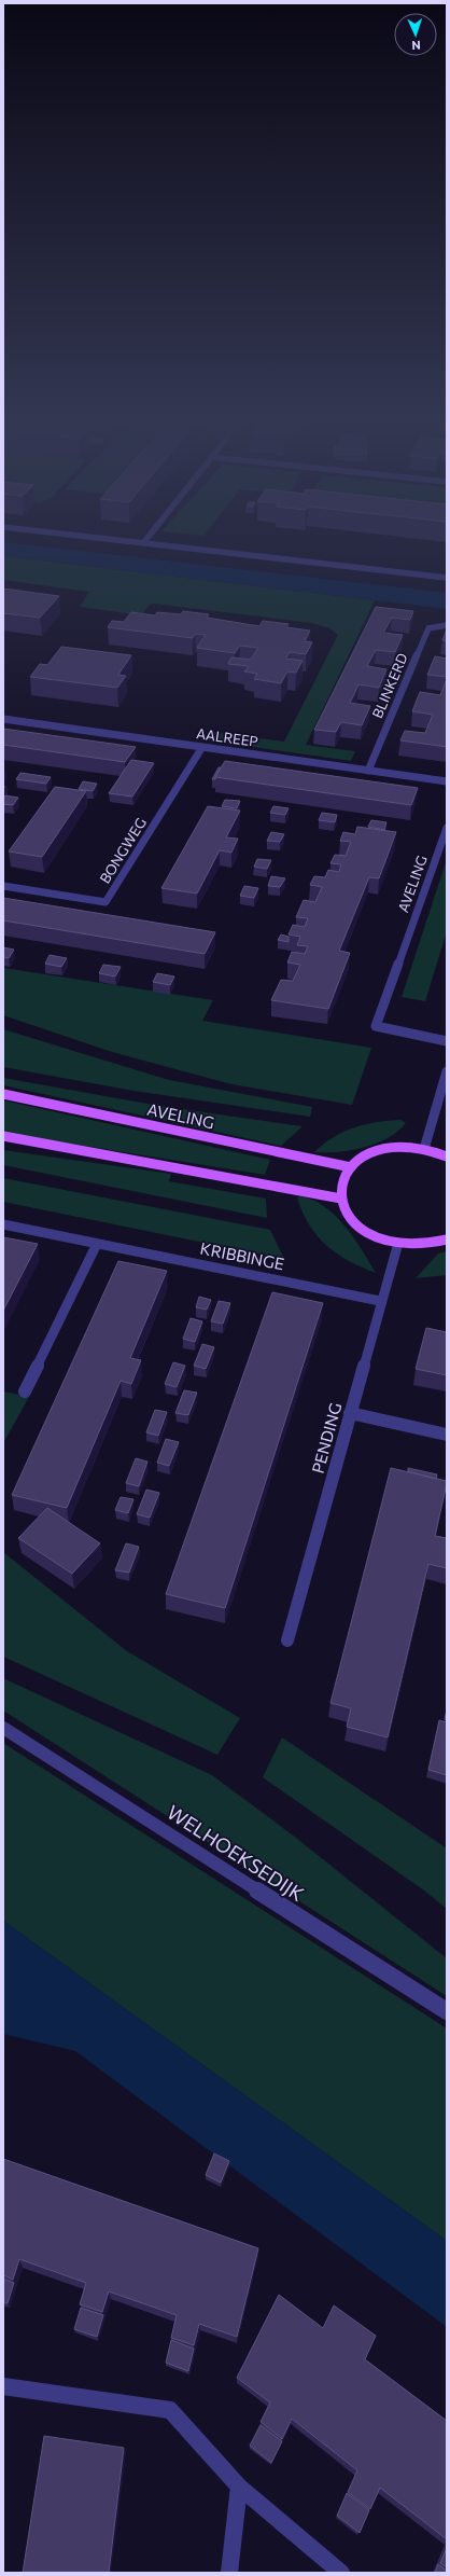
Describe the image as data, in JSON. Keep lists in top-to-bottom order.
{
  "streets": {
    "main road": ["AVELING"],
    "street": [
      "BLINKERD",
      "AALREEP",
      "BONGWEG",
      "KRIBBINGE",
      "PENDING",
      "WELHOEKSEDIJK"
    ]
  },
  "crossings": [
    ["BLINKERD", "AALREEP"],
    ["AALREEP", "BONGWEG"],
    ["KRIBBINGE", "PENDING"]
  ],
  "north": "bottom"
}
